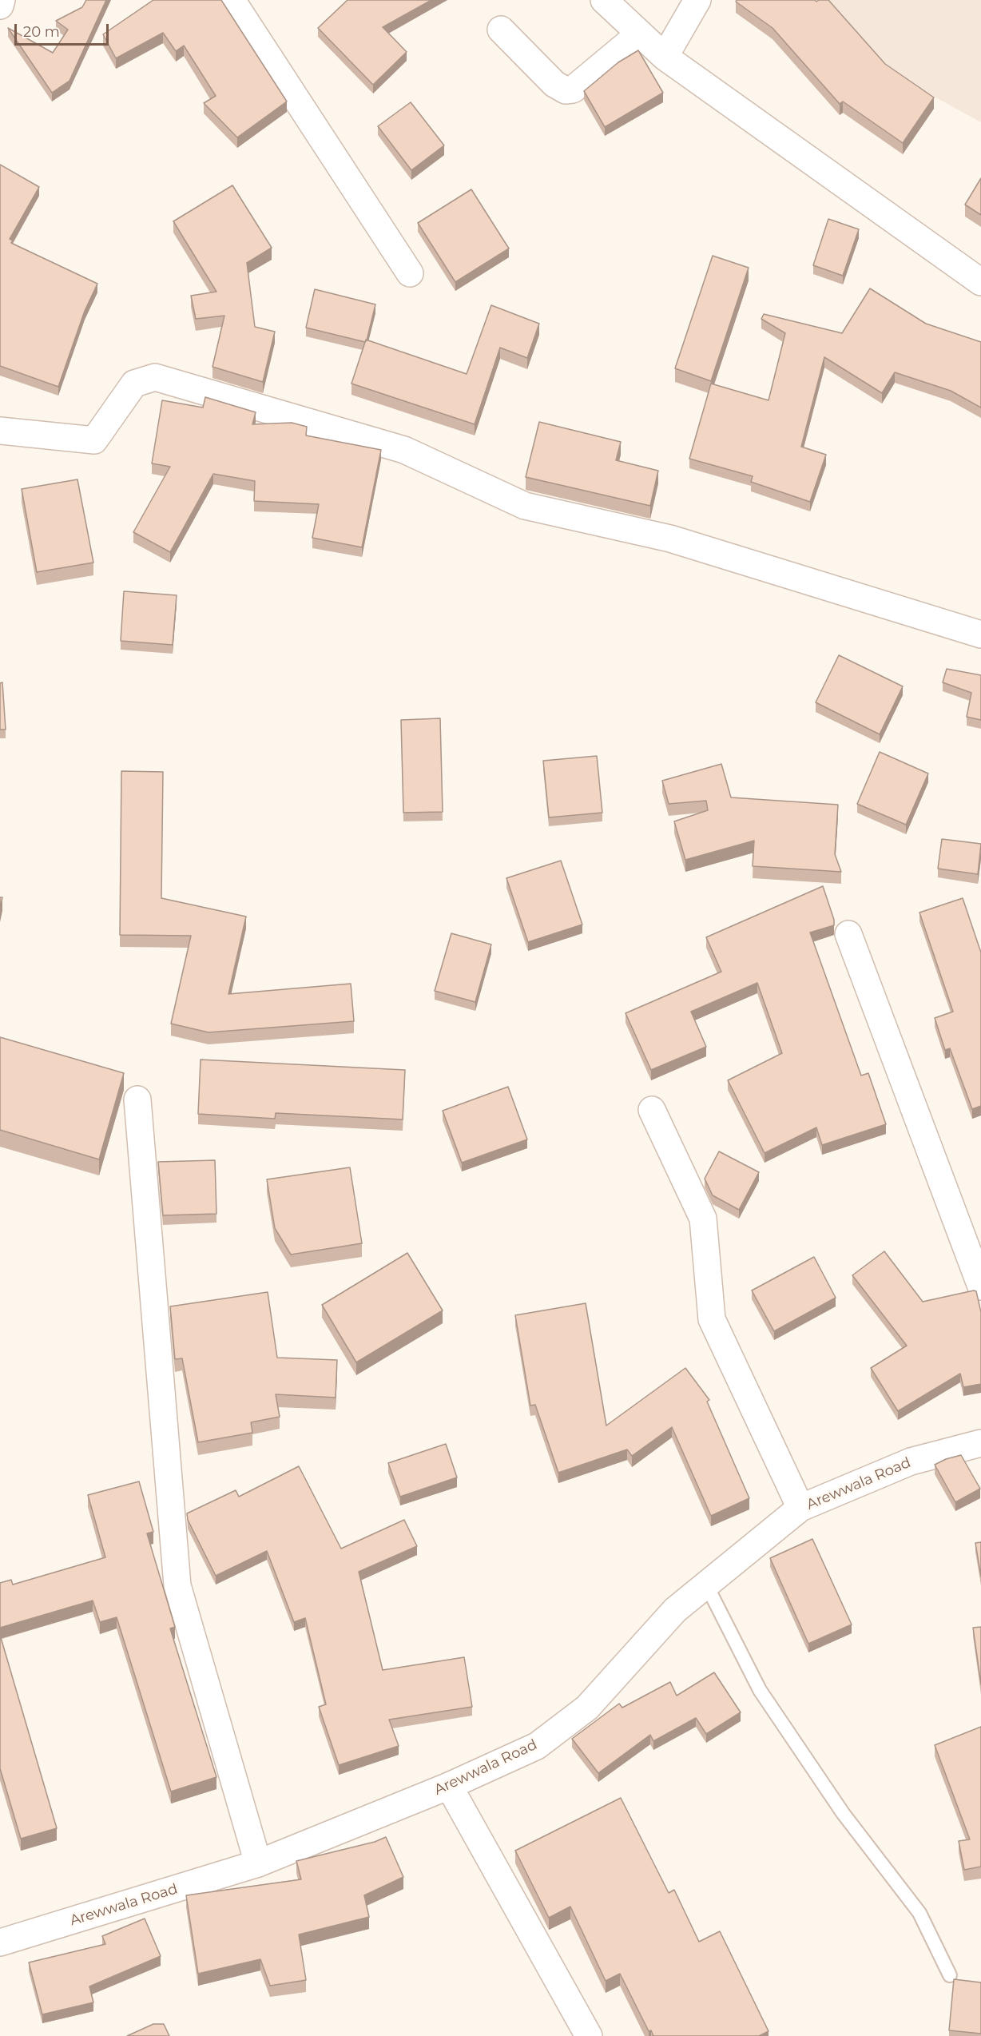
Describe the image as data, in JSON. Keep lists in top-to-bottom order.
{
  "streets": {
    "street": ["Arewwala Road"]
  },
  "scale_bar": "20 m"
}
